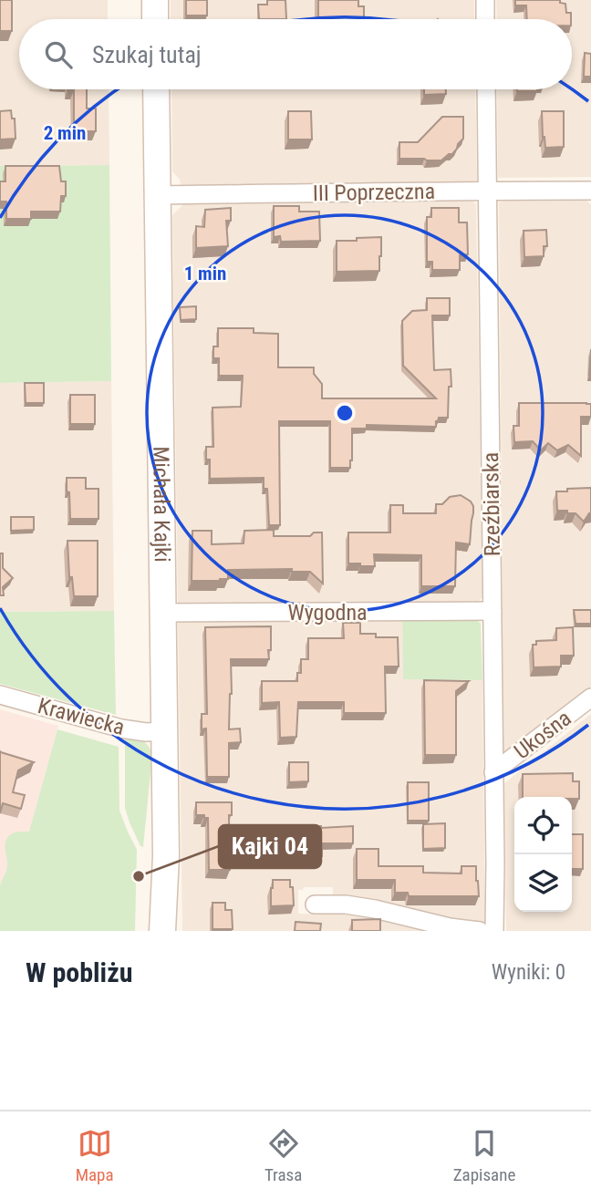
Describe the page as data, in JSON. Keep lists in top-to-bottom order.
{
  "streets": {
    "street": [
      "III Poprzeczna",
      "Michała Kajki",
      "Rzeźbiarska",
      "Wygodna",
      "Krawiecka",
      "Ukośna"
    ]
  },
  "crossings": [
    ["III Poprzeczna", "Michała Kajki"],
    ["III Poprzeczna", "Rzeźbiarska"],
    ["Michała Kajki", "Wygodna"],
    ["Michała Kajki", "Krawiecka"],
    ["Rzeźbiarska", "Wygodna"],
    ["Rzeźbiarska", "Ukośna"]
  ],
  "places": ["Kajki 04"],
  "page": {
    "search": "Szukaj tutaj",
    "heading": ["W pobliżu", "Wyniki: 0"],
    "nav": ["Mapa", "Trasa", "Zapisane"]
  },
  "rings": ["2 min", "1 min"]
}
